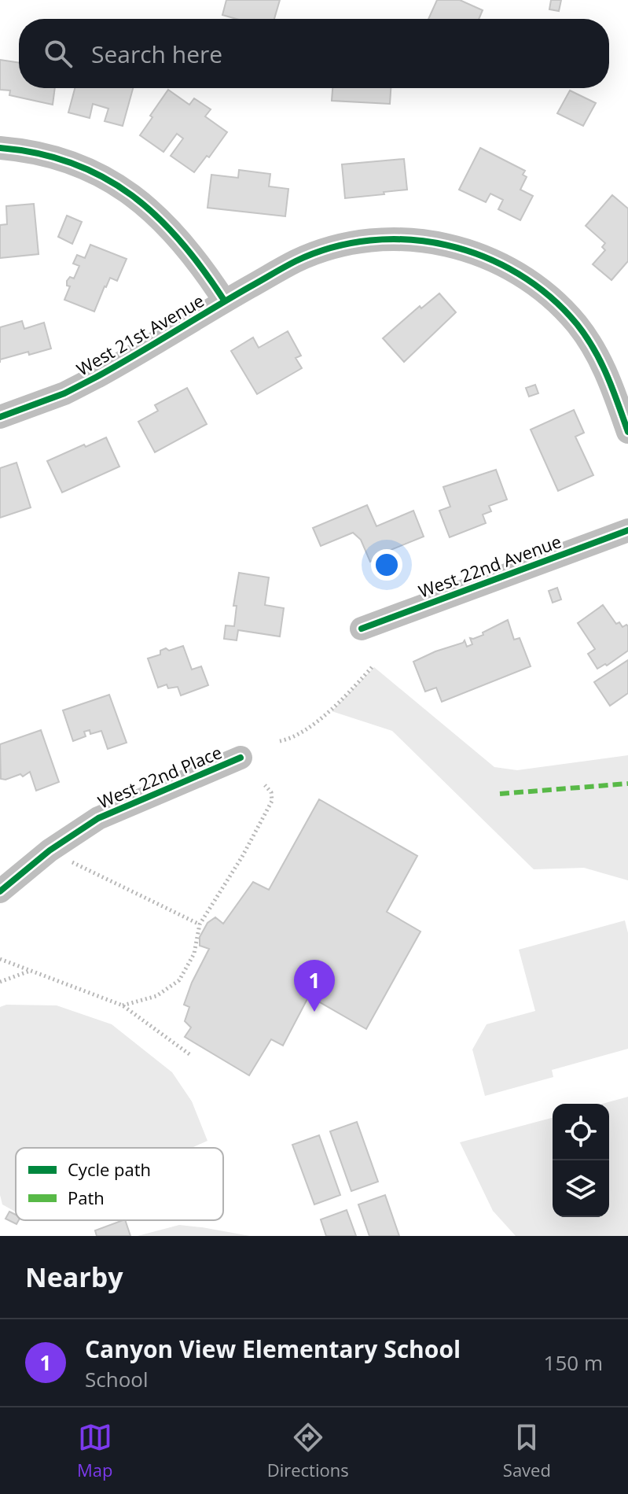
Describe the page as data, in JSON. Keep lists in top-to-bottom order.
{
  "streets": {
    "street": ["West 21st Avenue", "West 22nd Avenue", "West 22nd Place"]
  },
  "legend": ["Cycle path", "Path"],
  "page": {
    "search": "Search here",
    "pins": "1",
    "heading": "Nearby",
    "list": [
      {
        "mark": "1",
        "name": "Canyon View Elementary School",
        "note": "School",
        "value": "150 m"
      }
    ],
    "nav": ["Map", "Directions", "Saved"]
  }
}
